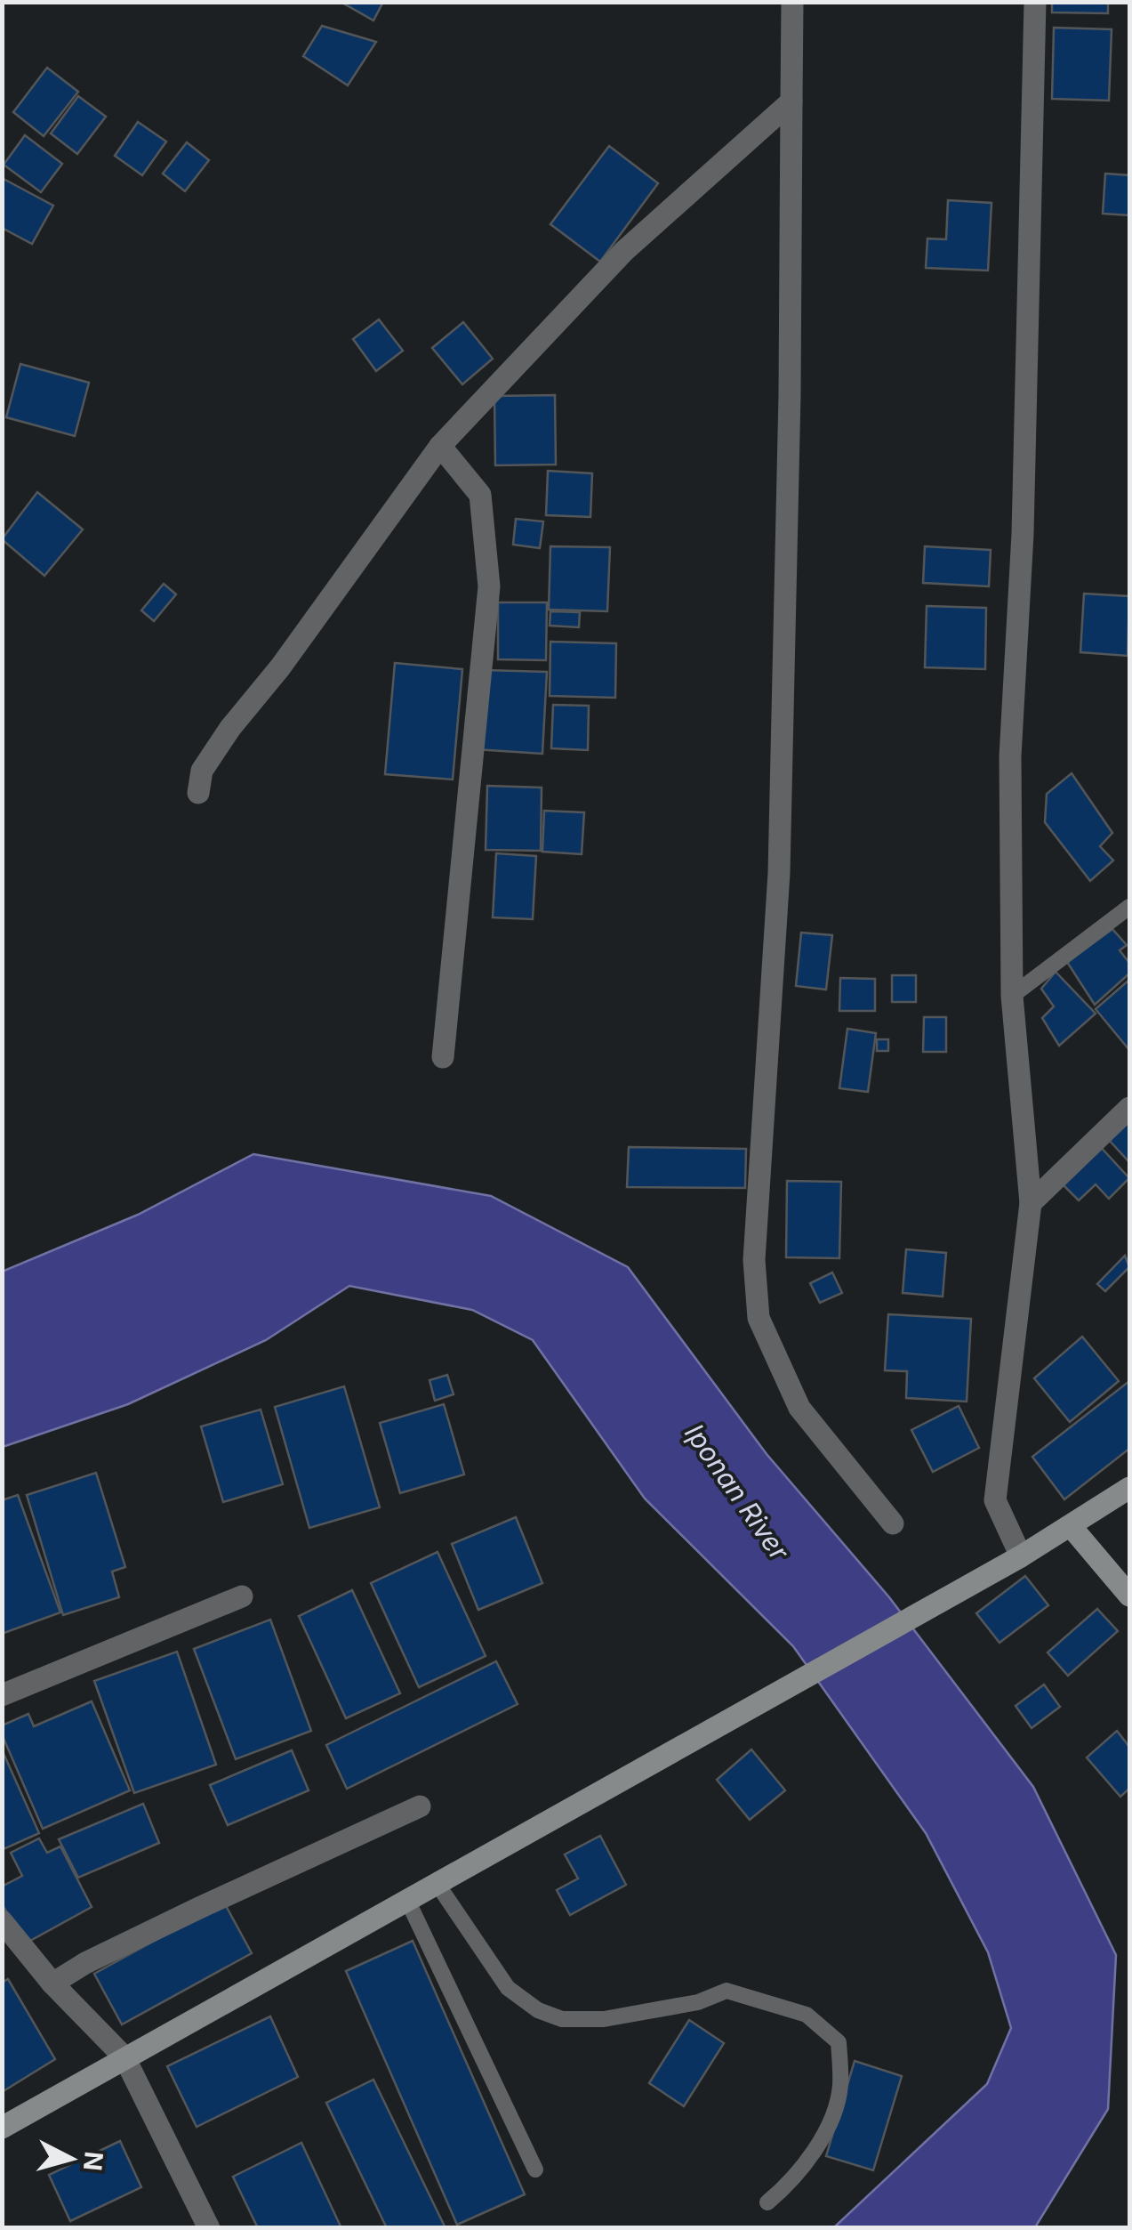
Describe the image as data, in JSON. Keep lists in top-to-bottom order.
{
  "water": ["Iponan River"],
  "north": "right"
}
